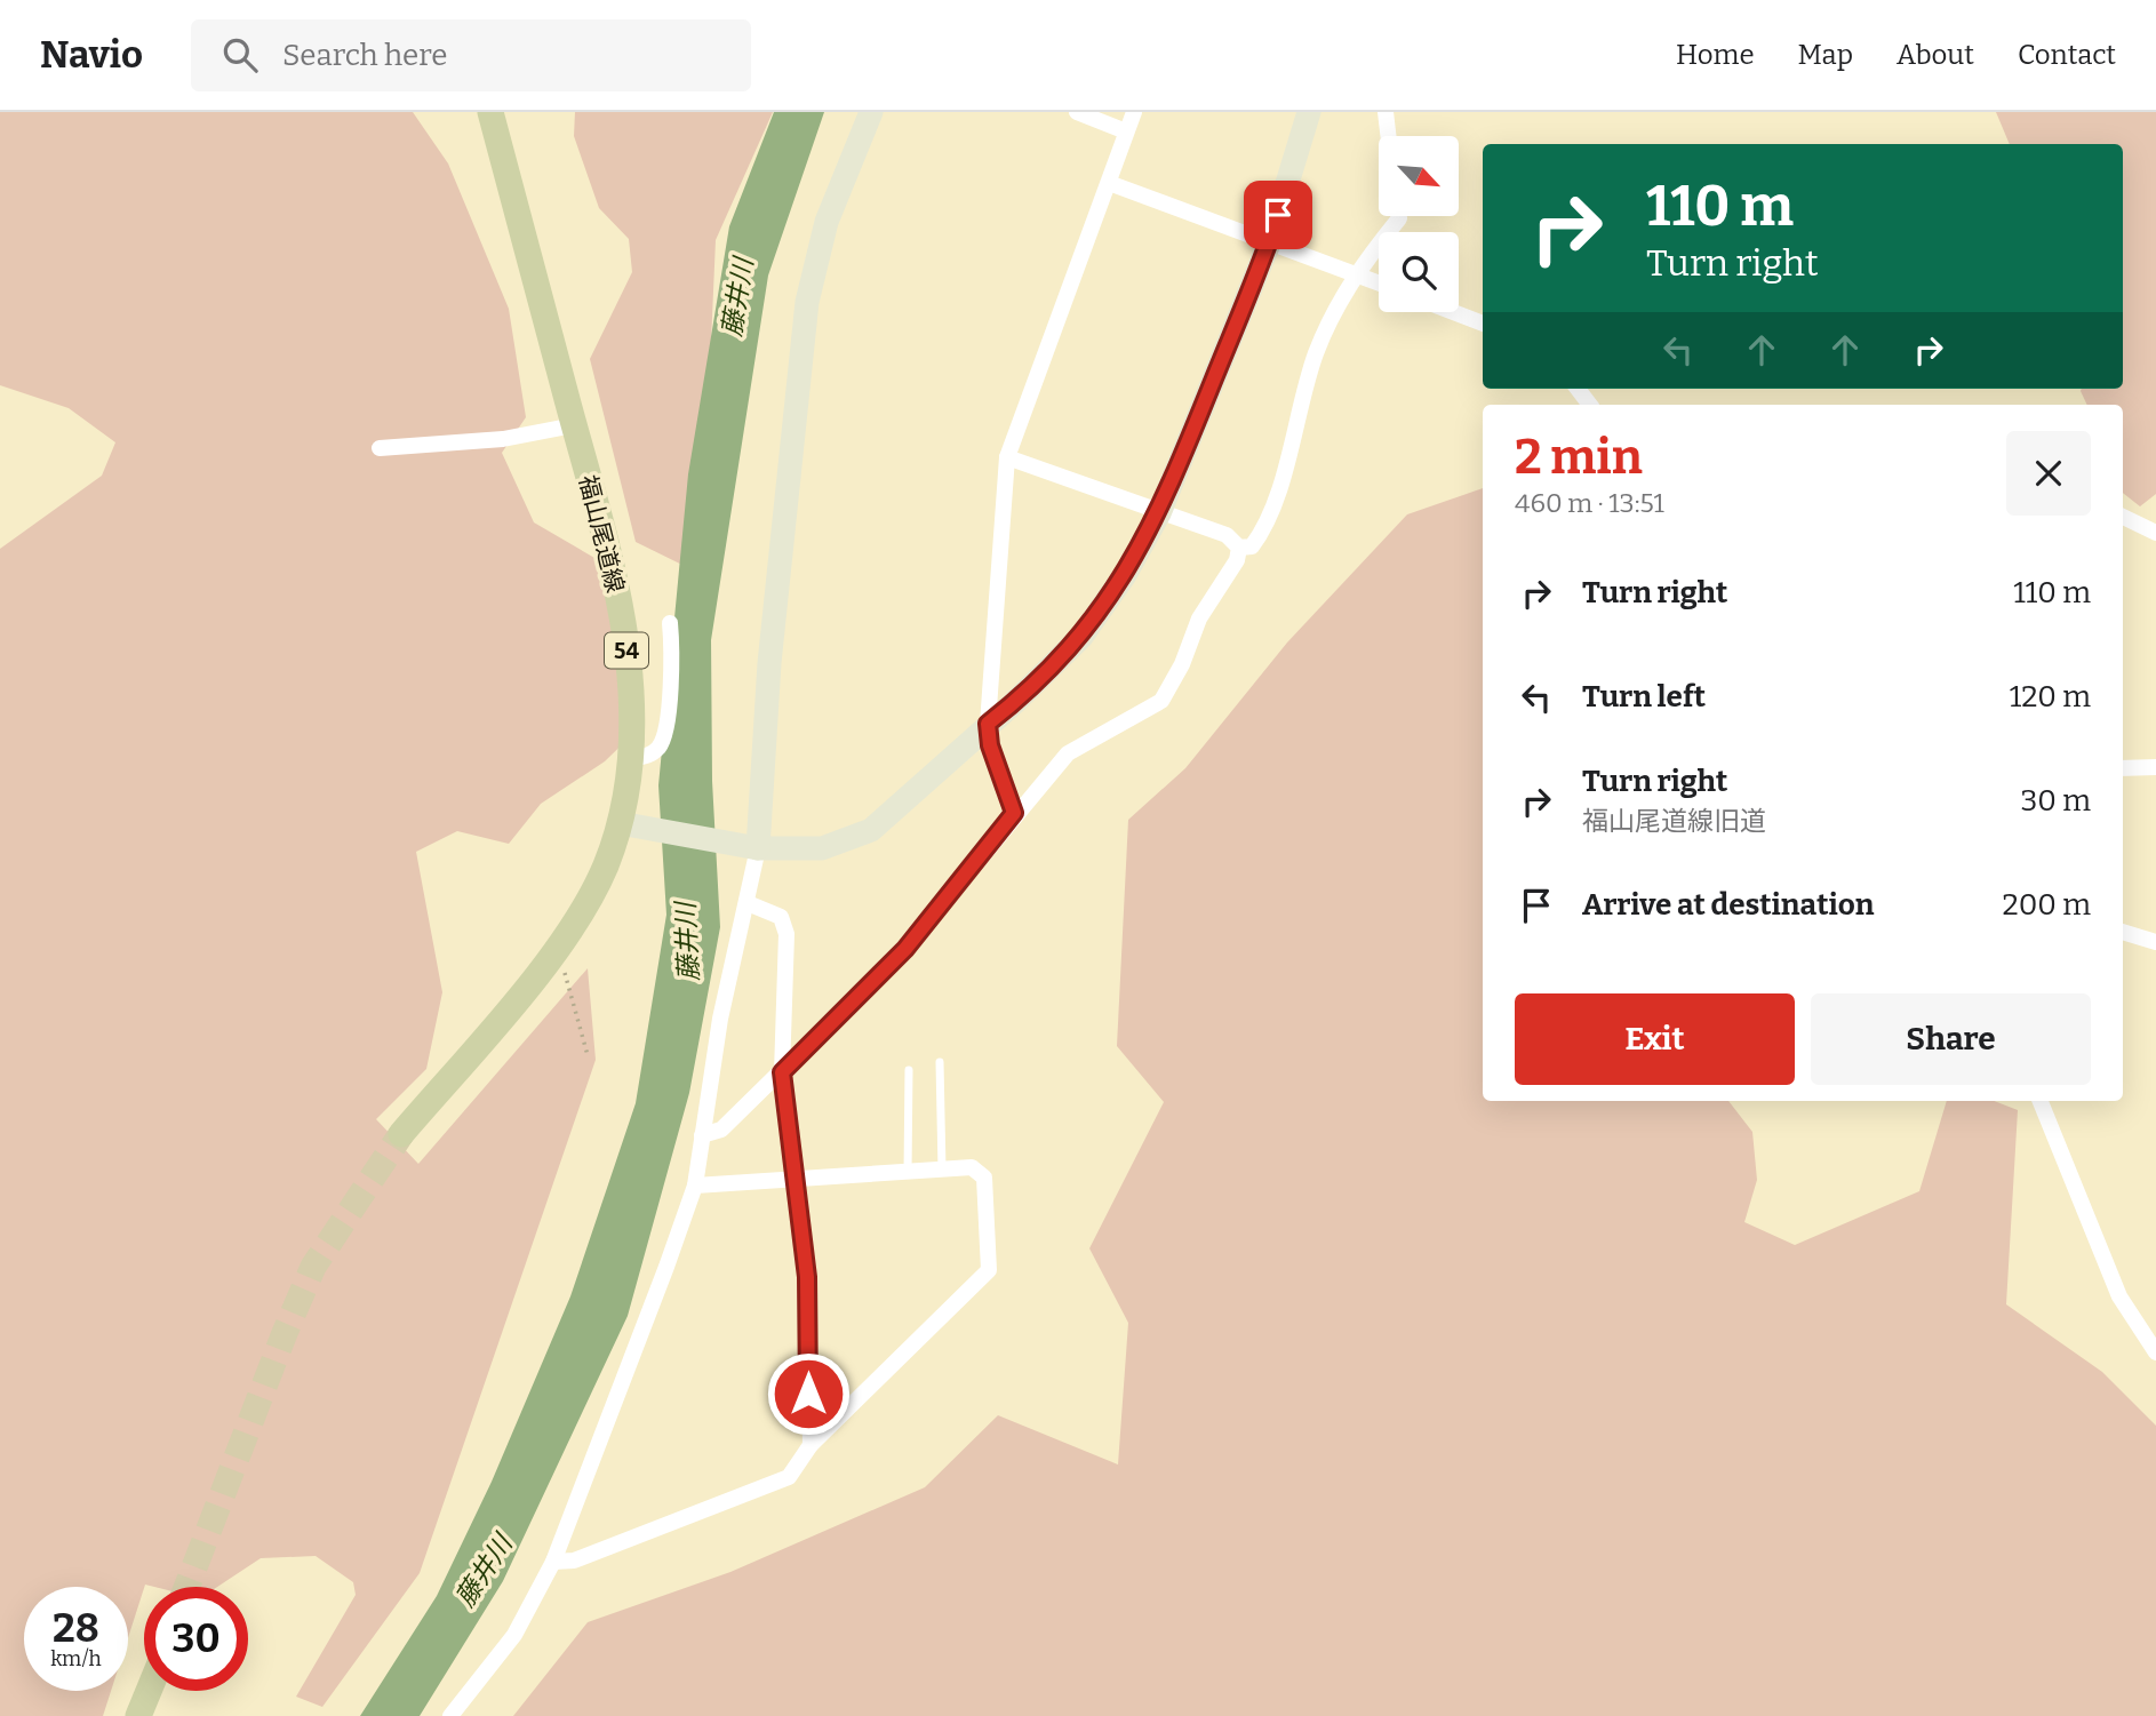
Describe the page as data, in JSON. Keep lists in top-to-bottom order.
{
  "streets": {
    "main road": ["福山尾道線", "54"]
  },
  "water": ["藤井川"],
  "north": "bottom right",
  "page": {
    "header": "Navio",
    "search": "Search here",
    "nav": [
      "Home",
      "Map",
      "About",
      "Contact"
    ],
    "turn": ["110 m", "Turn right"],
    "heading": ["2 min", "460 m · 13:51"],
    "list": [
      {
        "name": "Turn right",
        "value": "110 m"
      },
      {
        "name": "Turn left",
        "value": "120 m"
      },
      {
        "name": "Turn right",
        "note": "福山尾道線旧道",
        "value": "30 m"
      },
      {
        "name": "Arrive at destination",
        "value": "200 m"
      }
    ],
    "buttons": ["Exit", "Share"],
    "speed": "28 km/h",
    "limit": "30"
  }
}
